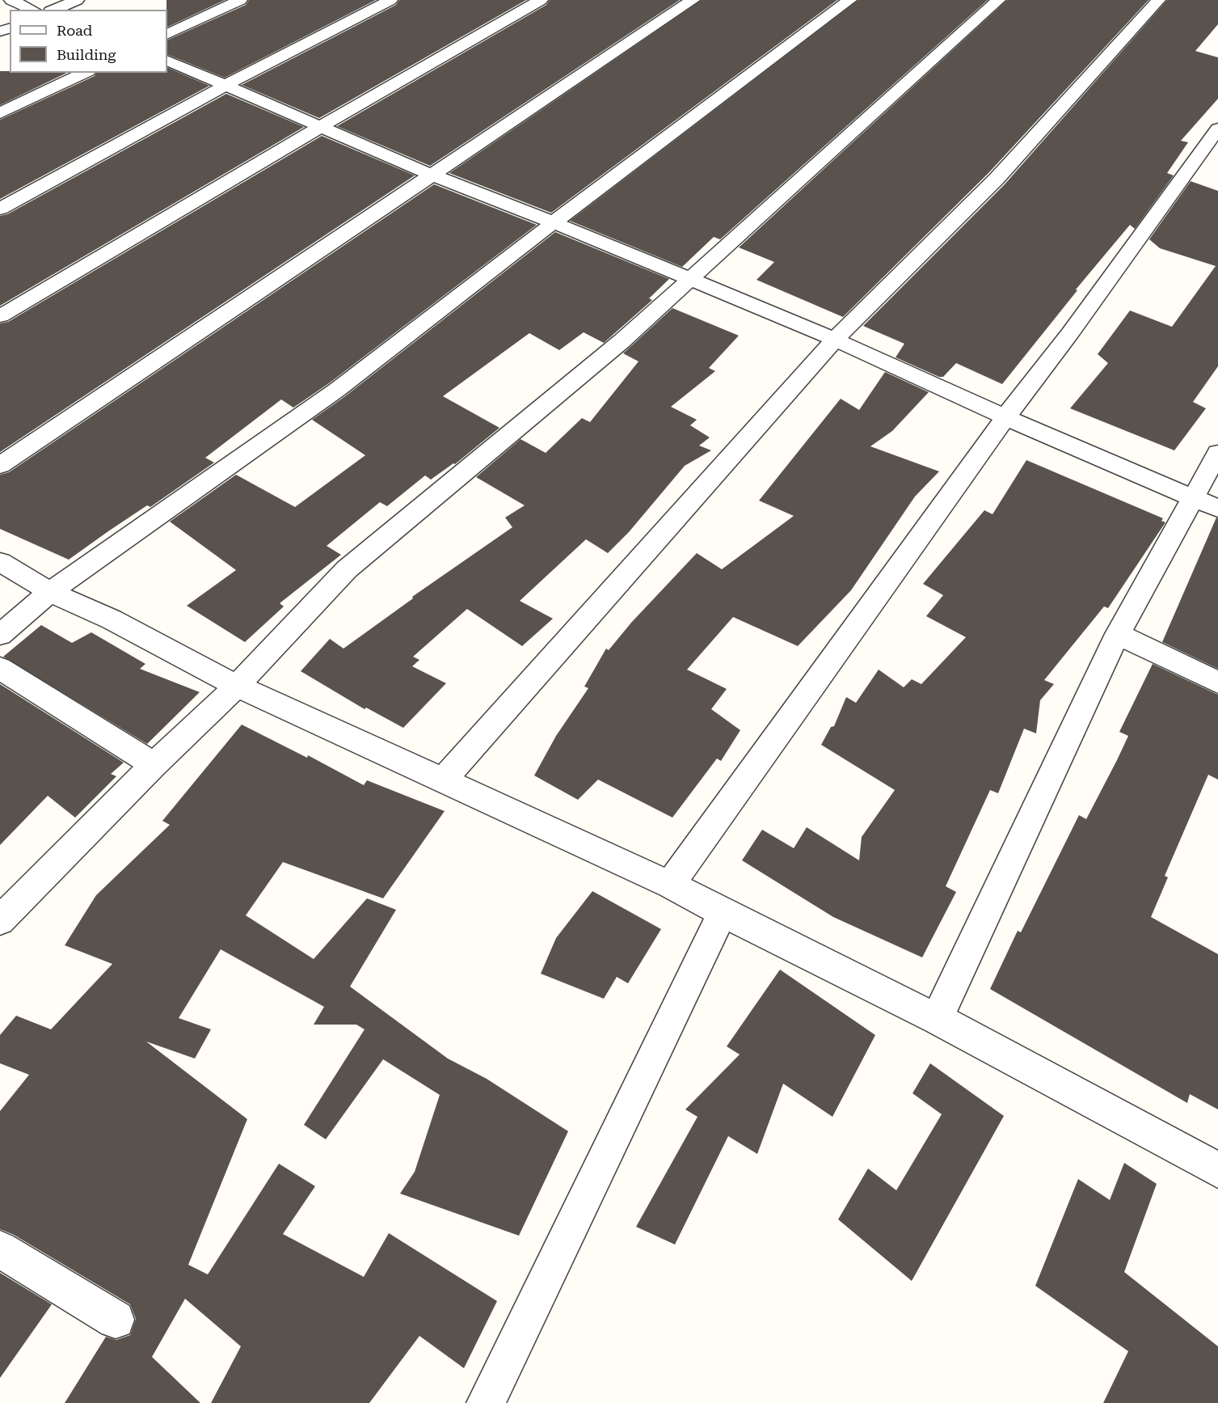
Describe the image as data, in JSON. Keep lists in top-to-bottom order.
{
  "legend": ["Road", "Building"]
}
